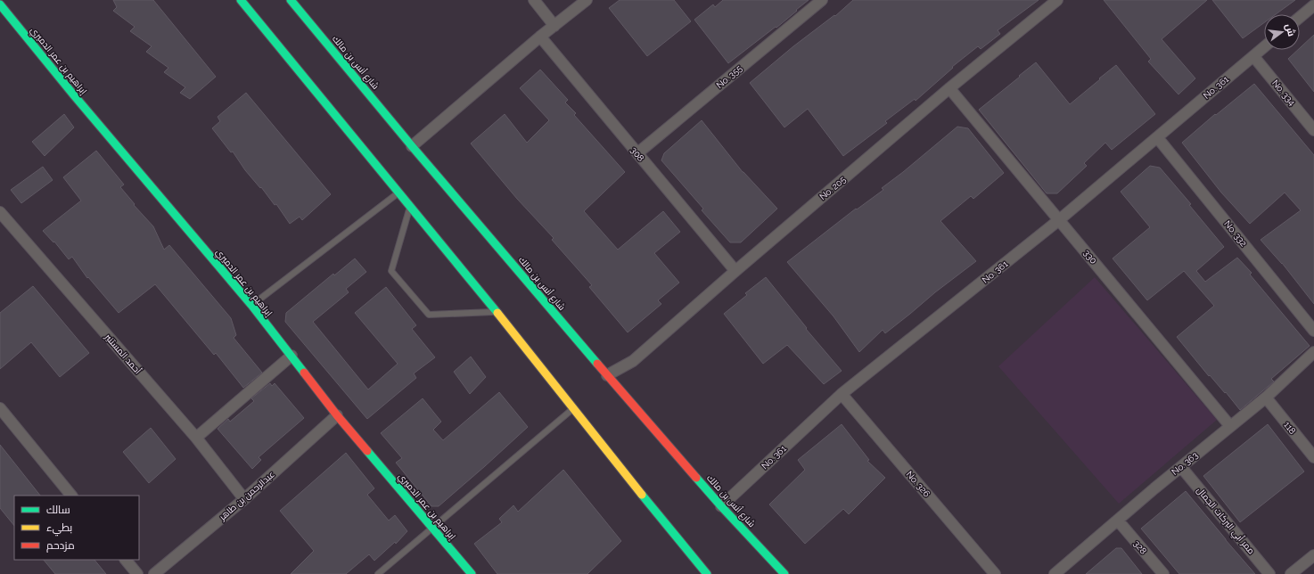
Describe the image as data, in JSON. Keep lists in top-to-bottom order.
{
  "streets": {
    "main road": ["إبراهيم بن عمر الدميري", "شارع أنس بن مالك"],
    "street": [
      "No. 355",
      "No. 361",
      "No. 334",
      "308",
      "No. 205",
      "No. 332",
      "330",
      "أحمد المستنير",
      "118",
      "No. 363",
      "No. 326",
      "عبدالرحمن بن طاهر",
      "ممر أبي البركات الجمال",
      "328"
    ]
  },
  "crossings": [
    ["إبراهيم بن عمر الدميري", "عبدالرحمن بن طاهر"],
    ["شارع أنس بن مالك", "No. 361"],
    ["شارع أنس بن مالك", "No. 205"],
    ["No. 355", "308"],
    ["No. 361", "No. 334"],
    ["No. 361", "No. 332"],
    ["No. 361", "330"],
    ["No. 361", "No. 326"],
    ["308", "No. 205"],
    ["No. 205", "330"],
    ["330", "No. 363"],
    ["أحمد المستنير", "عبدالرحمن بن طاهر"],
    ["118", "No. 363"],
    ["No. 363", "ممر أبي البركات الجمال"],
    ["No. 363", "328"]
  ],
  "legend": ["سالك", "بطيء", "مزدحم"],
  "north": "right"
}
